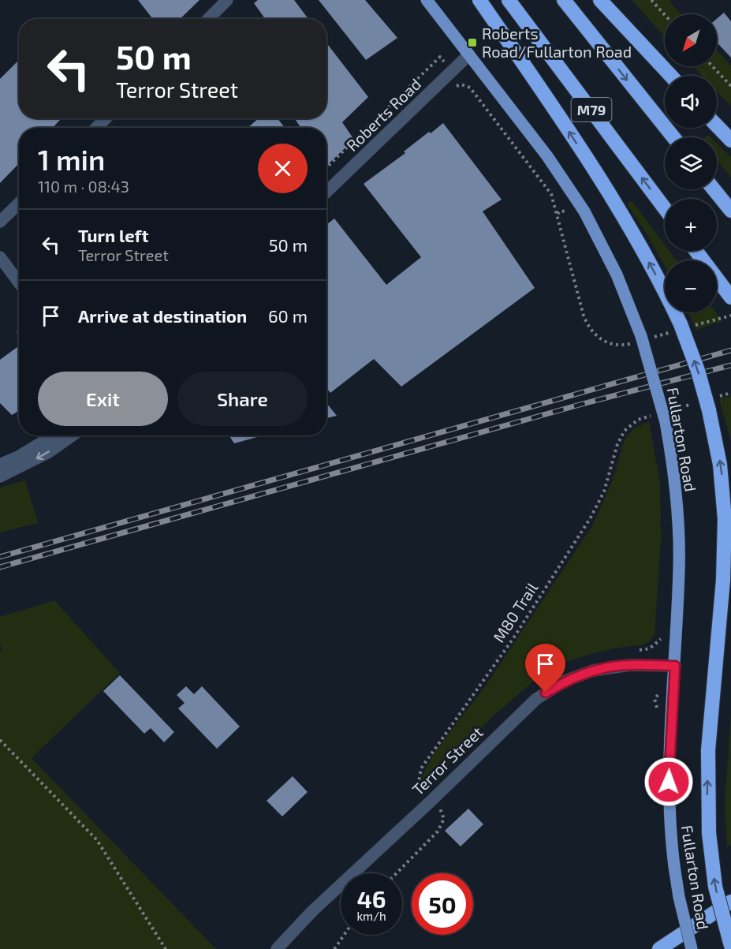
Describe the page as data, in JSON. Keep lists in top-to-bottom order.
{
  "streets": {
    "highway": ["M79"],
    "main road": ["Fullarton Road"],
    "street": ["Roberts Road", "Terror Street"],
    "path": ["M80 Trail"]
  },
  "crossings": [
    ["Roberts Road", "Fullarton Road"],
    ["Fullarton Road", "M80 Trail"],
    ["Fullarton Road", "Terror Street"],
    ["M80 Trail", "Terror Street"]
  ],
  "places": {
    "transit": ["Roberts Road/Fullarton Road"]
  },
  "north": "bottom left",
  "page": {
    "map_buttons": ["+", "−"],
    "turn": ["50 m", "Terror Street"],
    "heading": ["1 min", "110 m · 08:43"],
    "list": [
      {
        "name": "Turn left",
        "note": "Terror Street",
        "value": "50 m"
      },
      {
        "name": "Arrive at destination",
        "value": "60 m"
      }
    ],
    "buttons": ["Exit", "Share"],
    "speed": "46 km/h",
    "limit": "50"
  }
}
